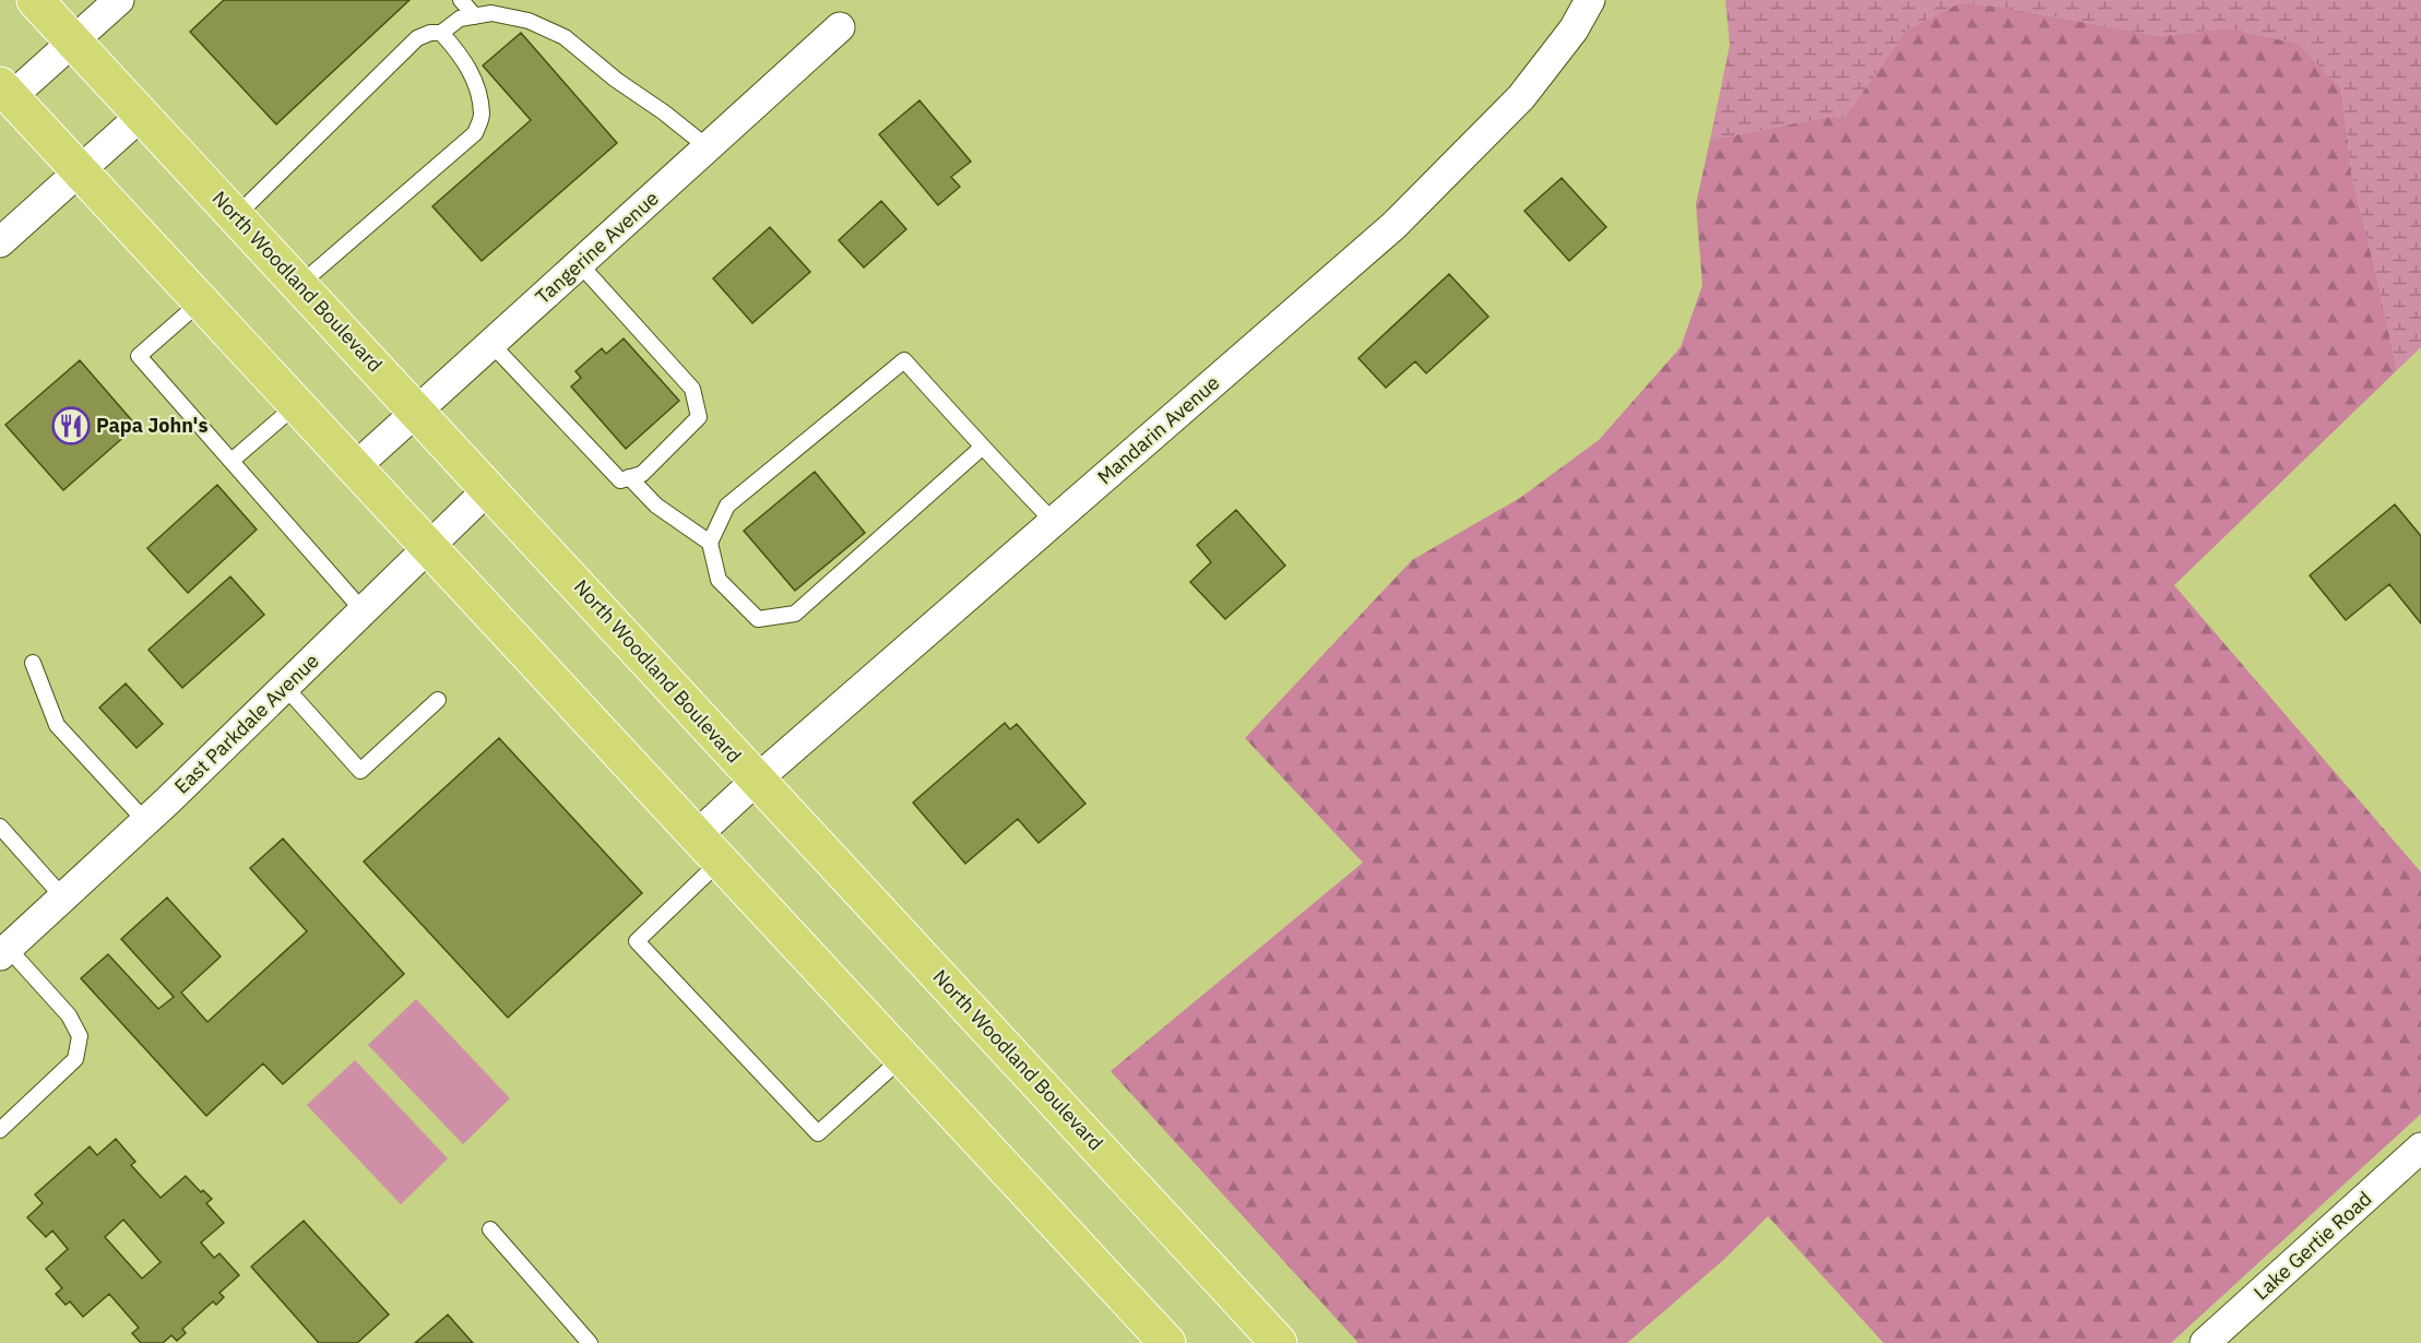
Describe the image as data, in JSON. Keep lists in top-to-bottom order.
{
  "streets": {
    "main road": ["North Woodland Boulevard"],
    "street": [
      "Tangerine Avenue",
      "Mandarin Avenue",
      "East Parkdale Avenue",
      "Lake Gertie Road"
    ]
  },
  "crossings": [
    ["Tangerine Avenue", "North Woodland Boulevard"],
    ["North Woodland Boulevard", "Mandarin Avenue"],
    ["North Woodland Boulevard", "East Parkdale Avenue"]
  ],
  "places": {
    "restaurant": ["Papa John's"]
  }
}
